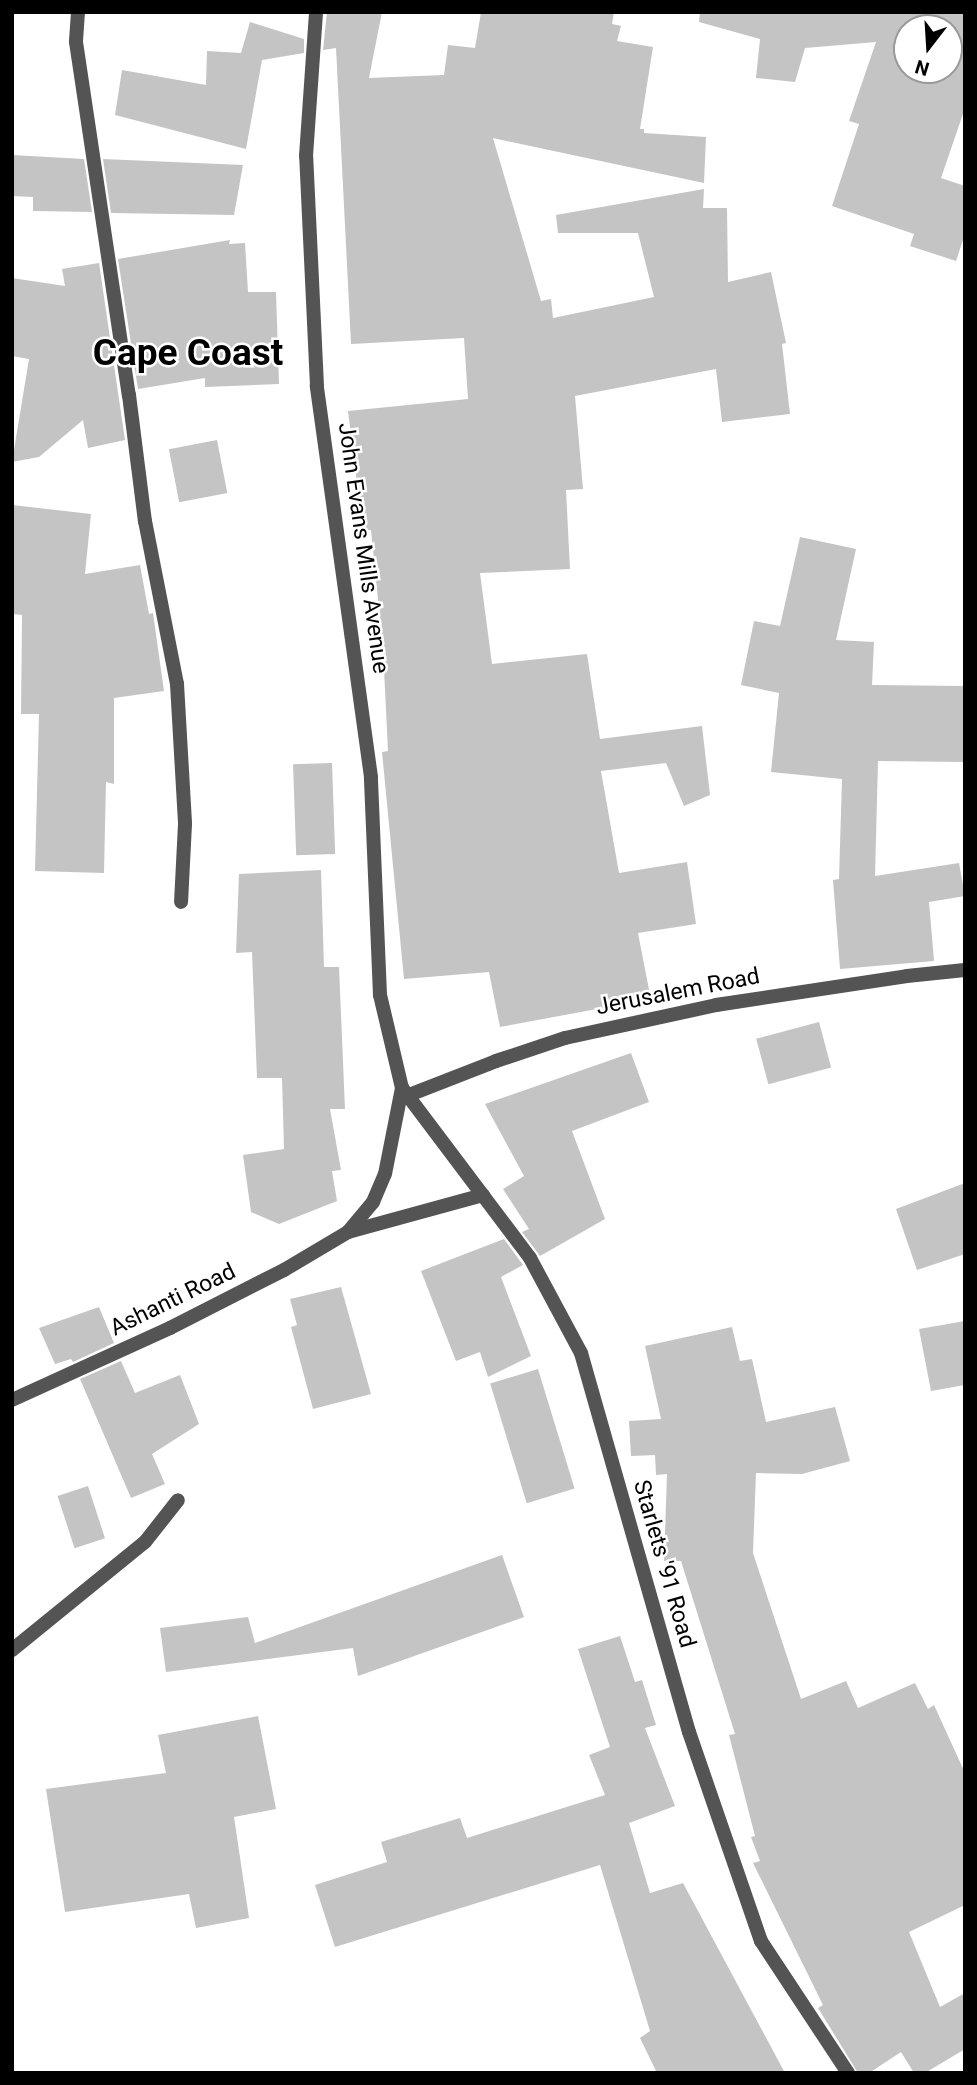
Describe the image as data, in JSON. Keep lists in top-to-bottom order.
{
  "streets": {
    "street": [
      "John Evans Mills Avenue",
      "Jerusalem Road",
      "Ashanti Road",
      "Starlets '91 Road"
    ]
  },
  "crossings": [
    ["John Evans Mills Avenue", "Jerusalem Road"],
    ["John Evans Mills Avenue", "Ashanti Road"],
    ["John Evans Mills Avenue", "Starlets '91 Road"],
    ["Jerusalem Road", "Ashanti Road"],
    ["Jerusalem Road", "Starlets '91 Road"],
    ["Ashanti Road", "Starlets '91 Road"]
  ],
  "districts": ["Cape Coast"],
  "north": "bottom"
}
